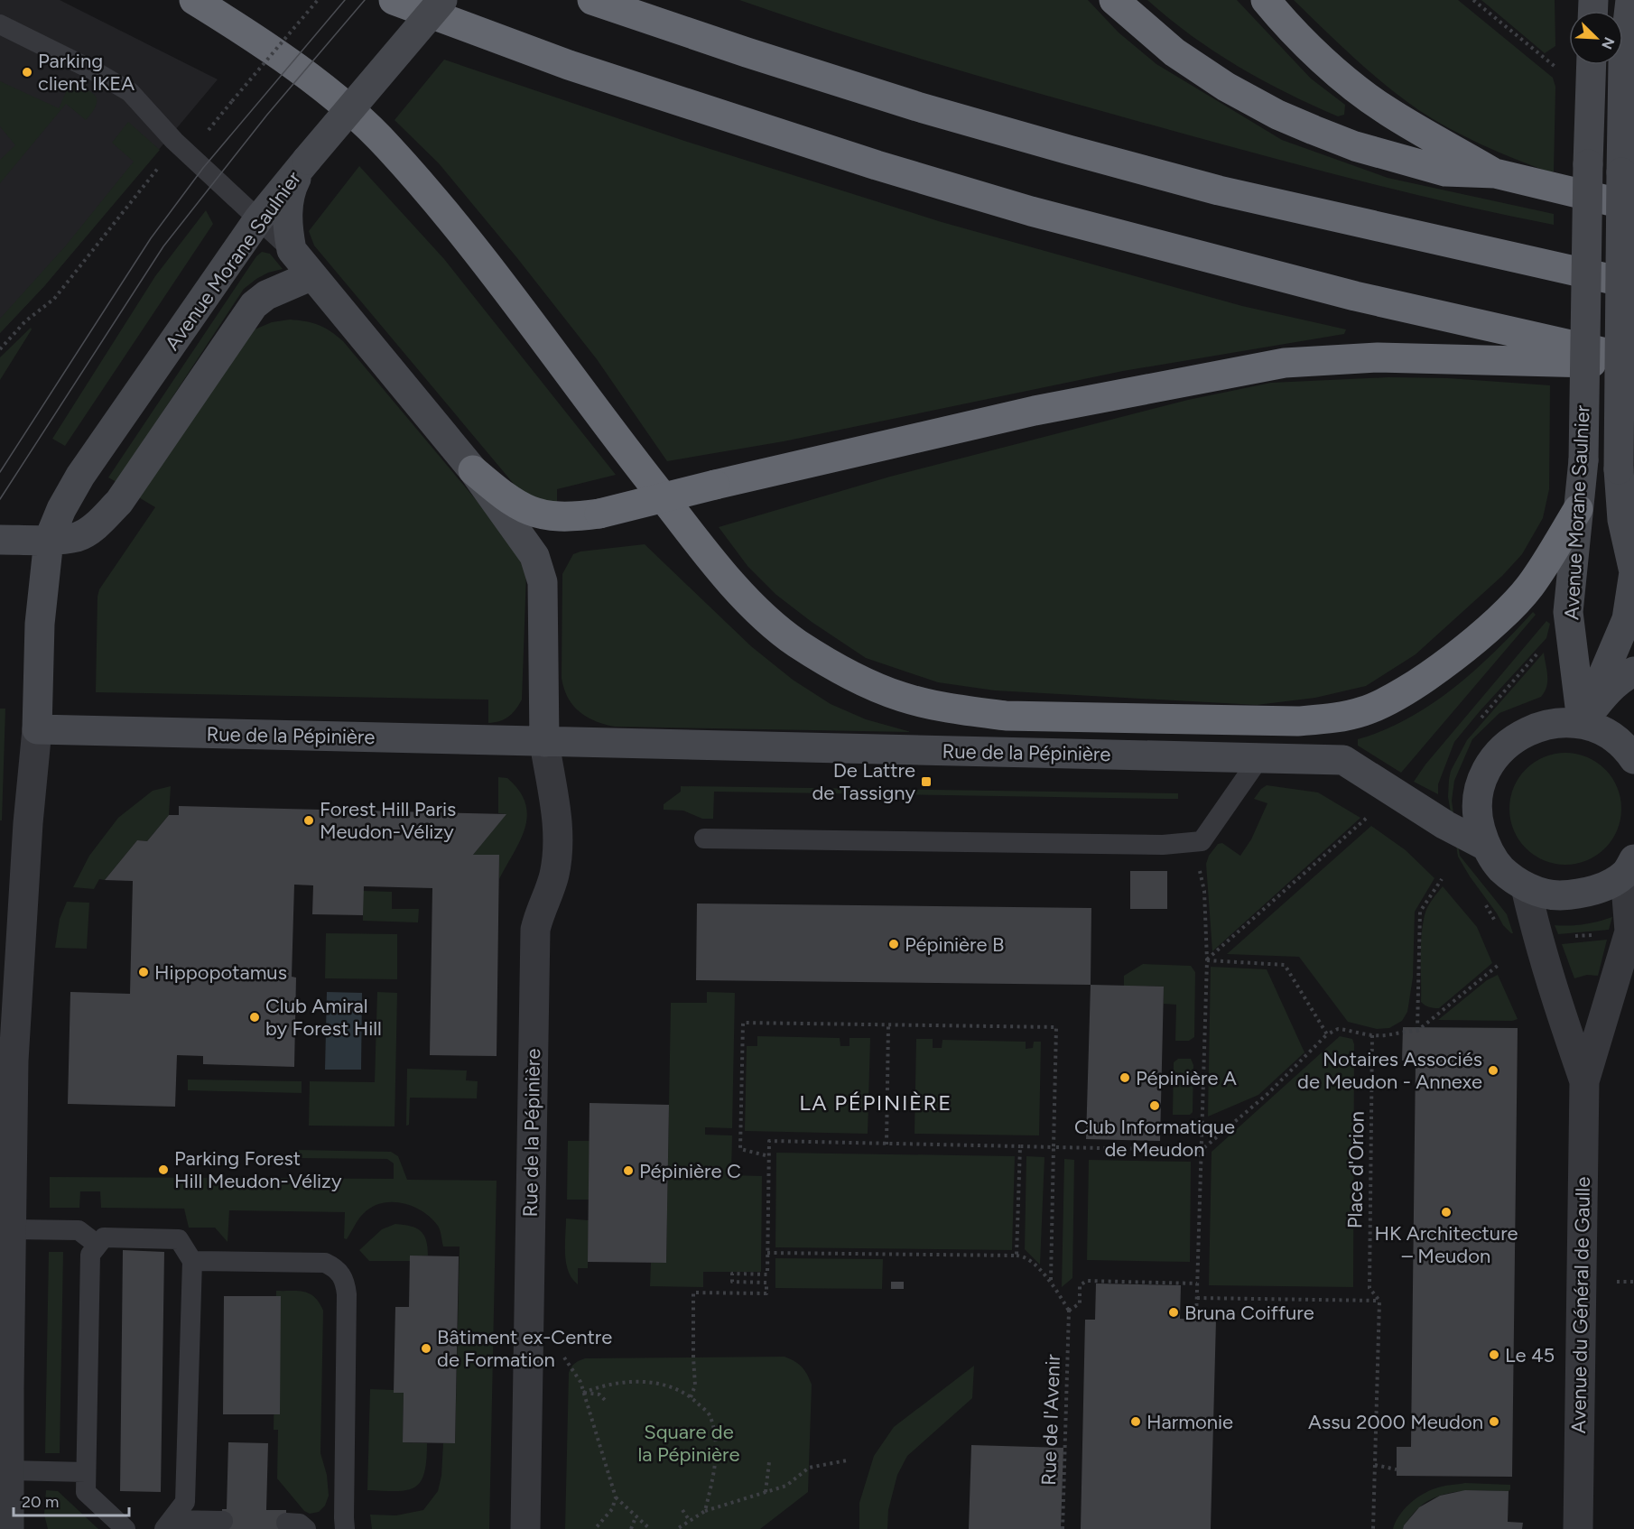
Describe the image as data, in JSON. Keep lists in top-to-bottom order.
{
  "streets": {
    "main road": ["Avenue Morane Saulnier", "Rue de la Pépinière"],
    "street": ["Avenue du Général de Gaulle"],
    "path": ["Place d'Orion", "Rue de l'Avenir"]
  },
  "crossings": [
    ["Avenue Morane Saulnier", "Rue de la Pépinière"]
  ],
  "districts": ["LA PÉPINIÈRE"],
  "parks": ["Square de la Pépinière"],
  "places": {
    "other": [
      "Parking client IKEA",
      "Forest Hill Paris Meudon-Vélizy",
      "Pépinière B",
      "Hippopotamus",
      "Club Amiral by Forest Hill",
      "Notaires Associés de Meudon - Annexe",
      "Pépinière A",
      "Club Informatique de Meudon",
      "Parking Forest Hill Meudon-Vélizy",
      "Pépinière C",
      "HK Architecture – Meudon",
      "Bruna Coiffure",
      "Bâtiment ex-Centre de Formation",
      "Le 45",
      "Harmonie",
      "Assu 2000 Meudon"
    ],
    "transit": ["De Lattre de Tassigny"]
  },
  "scale_bar": "20 m",
  "north": "bottom right"
}
